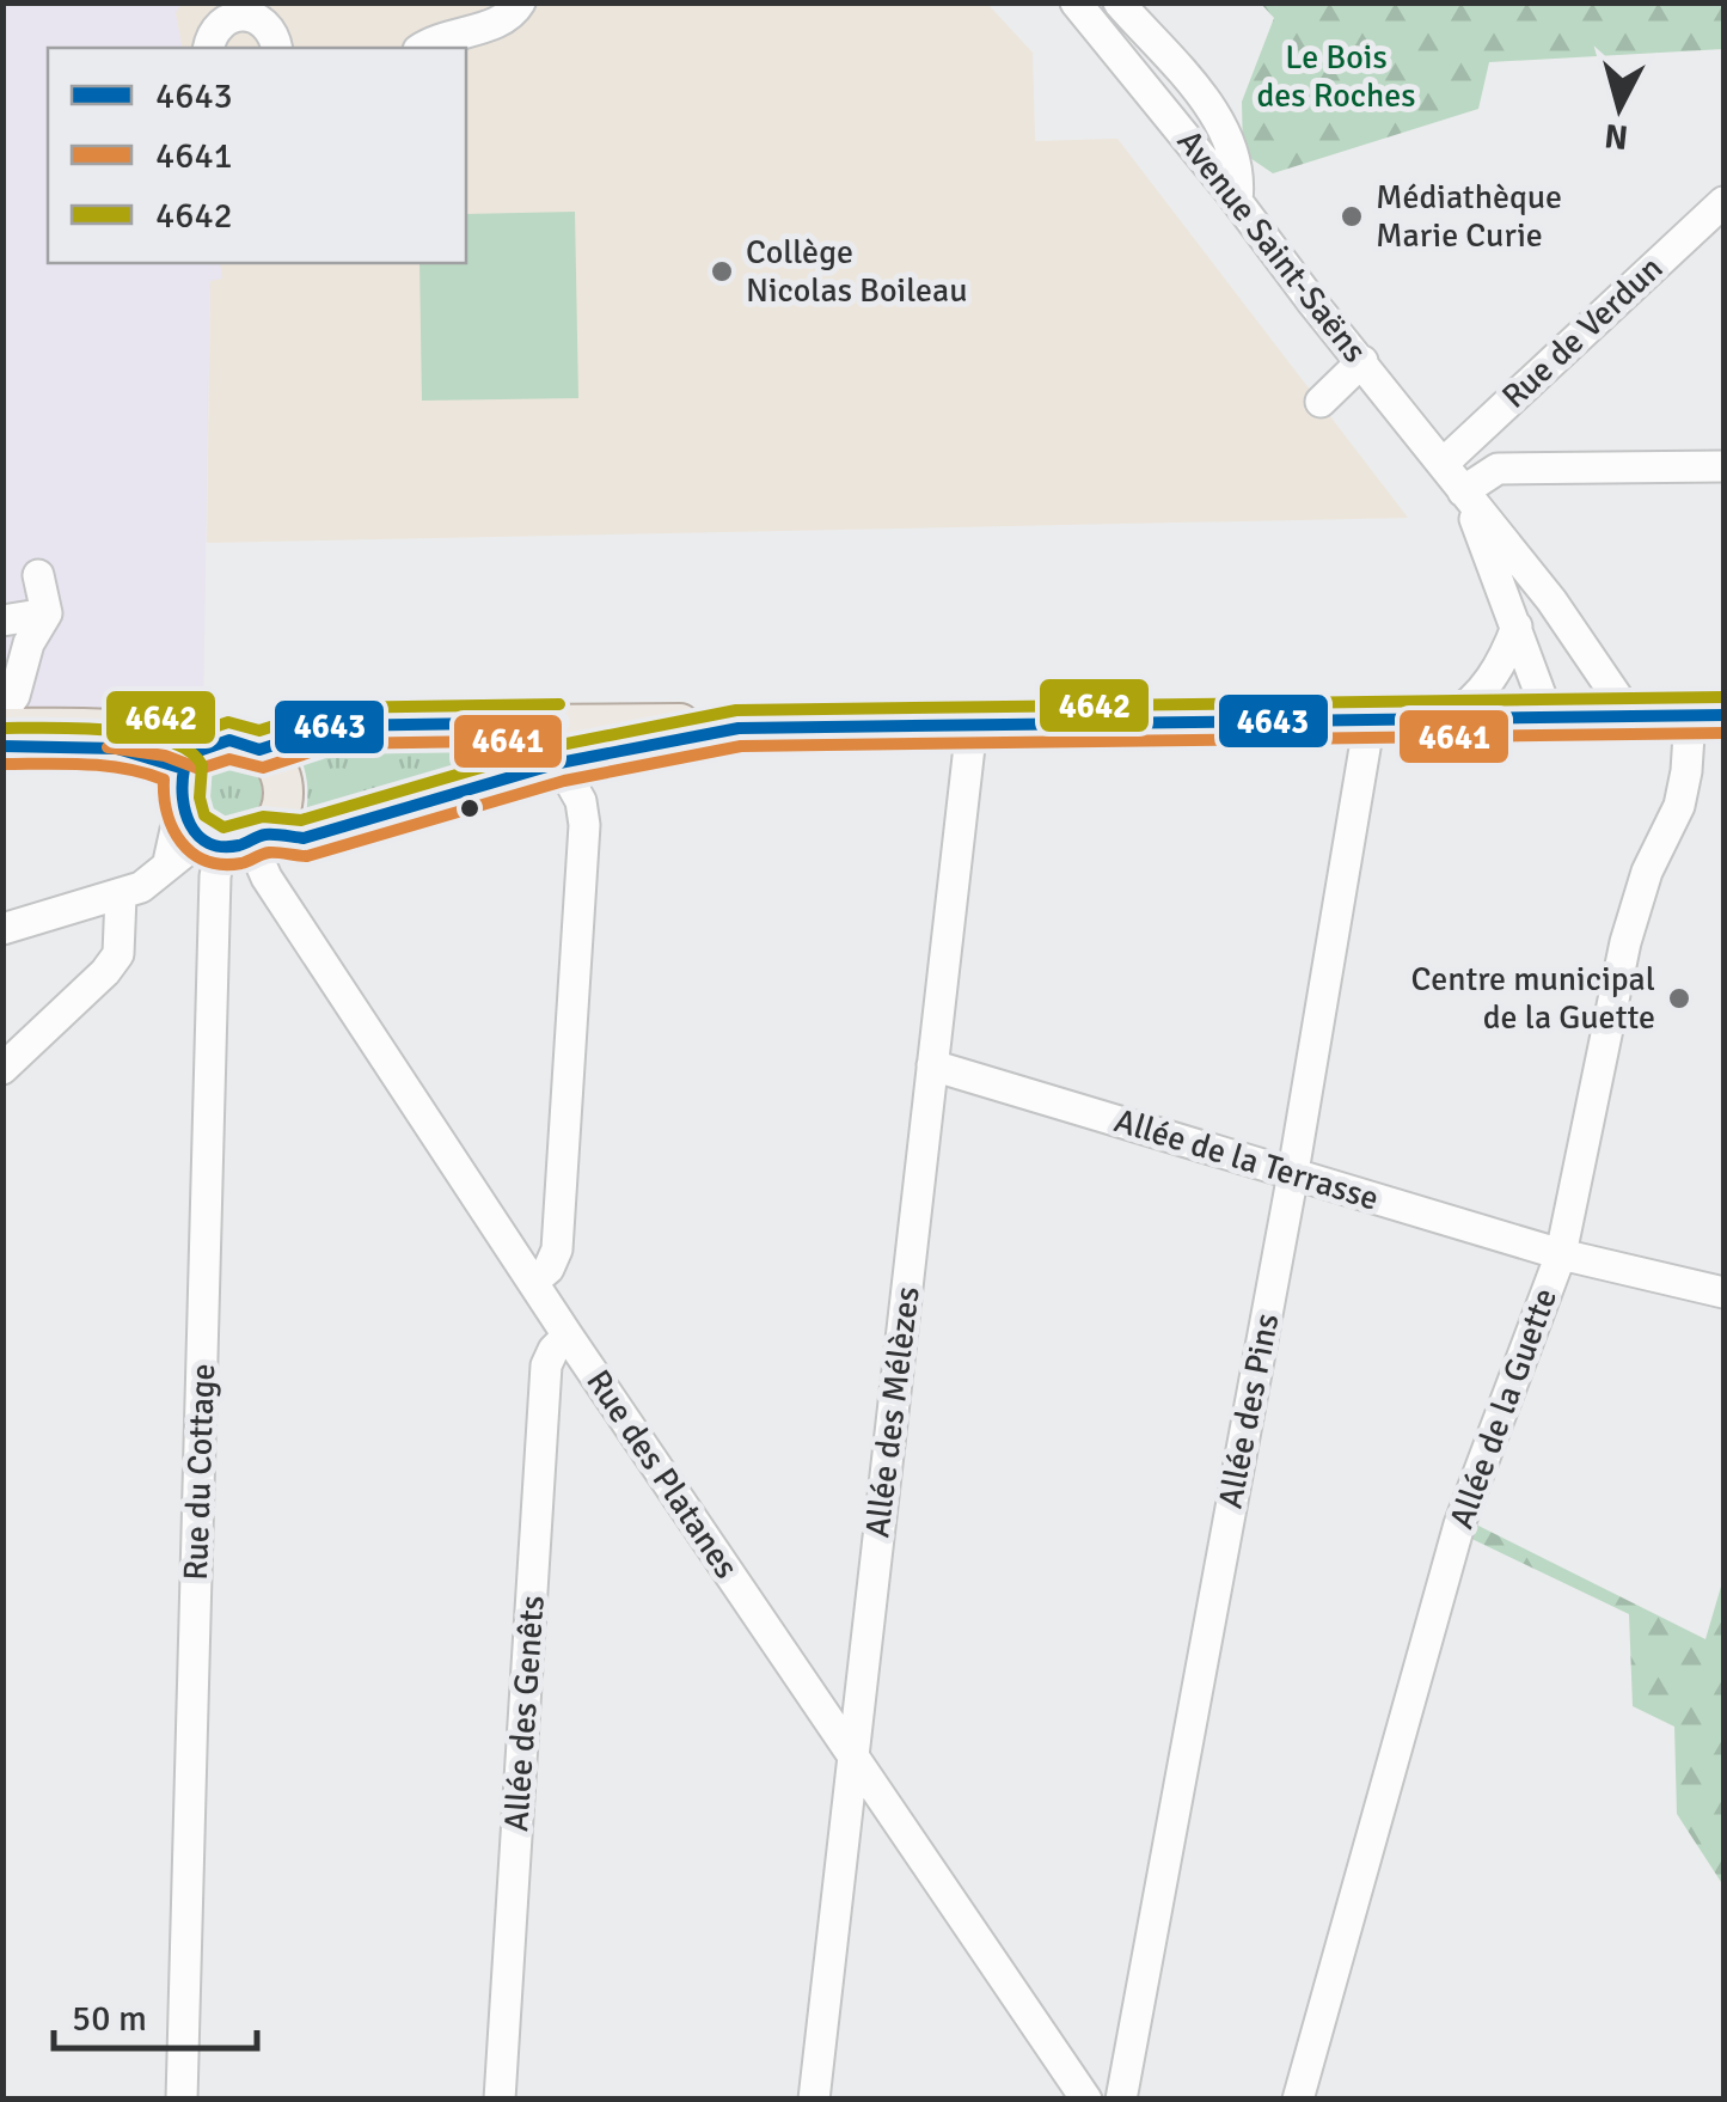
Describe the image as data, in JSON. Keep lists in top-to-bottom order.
{
  "streets": {
    "street": [
      "Avenue Saint-Saëns",
      "Rue de Verdun",
      "Allée de la Terrasse",
      "Allée de la Guette",
      "Allée des Pins",
      "Allée des Mélèzes",
      "Rue du Cottage",
      "Rue des Platanes",
      "Allée des Genêts"
    ]
  },
  "crossings": [
    ["Avenue Saint-Saëns", "Rue de Verdun"],
    ["Allée de la Terrasse", "Allée de la Guette"],
    ["Allée de la Terrasse", "Allée des Pins"],
    ["Allée de la Terrasse", "Allée des Mélèzes"],
    ["Allée des Mélèzes", "Rue des Platanes"],
    ["Rue du Cottage", "Rue des Platanes"],
    ["Rue des Platanes", "Allée des Genêts"]
  ],
  "parks": ["Le Bois des Roches"],
  "places": ["Médiathèque Marie Curie", "Collège Nicolas Boileau", "Centre municipal de la Guette"],
  "lines": ["transit line 4642", "transit line 4643", "transit line 4641"],
  "legend": ["4643", "4641", "4642"],
  "scale_bar": "50 m",
  "north": "bottom"
}
